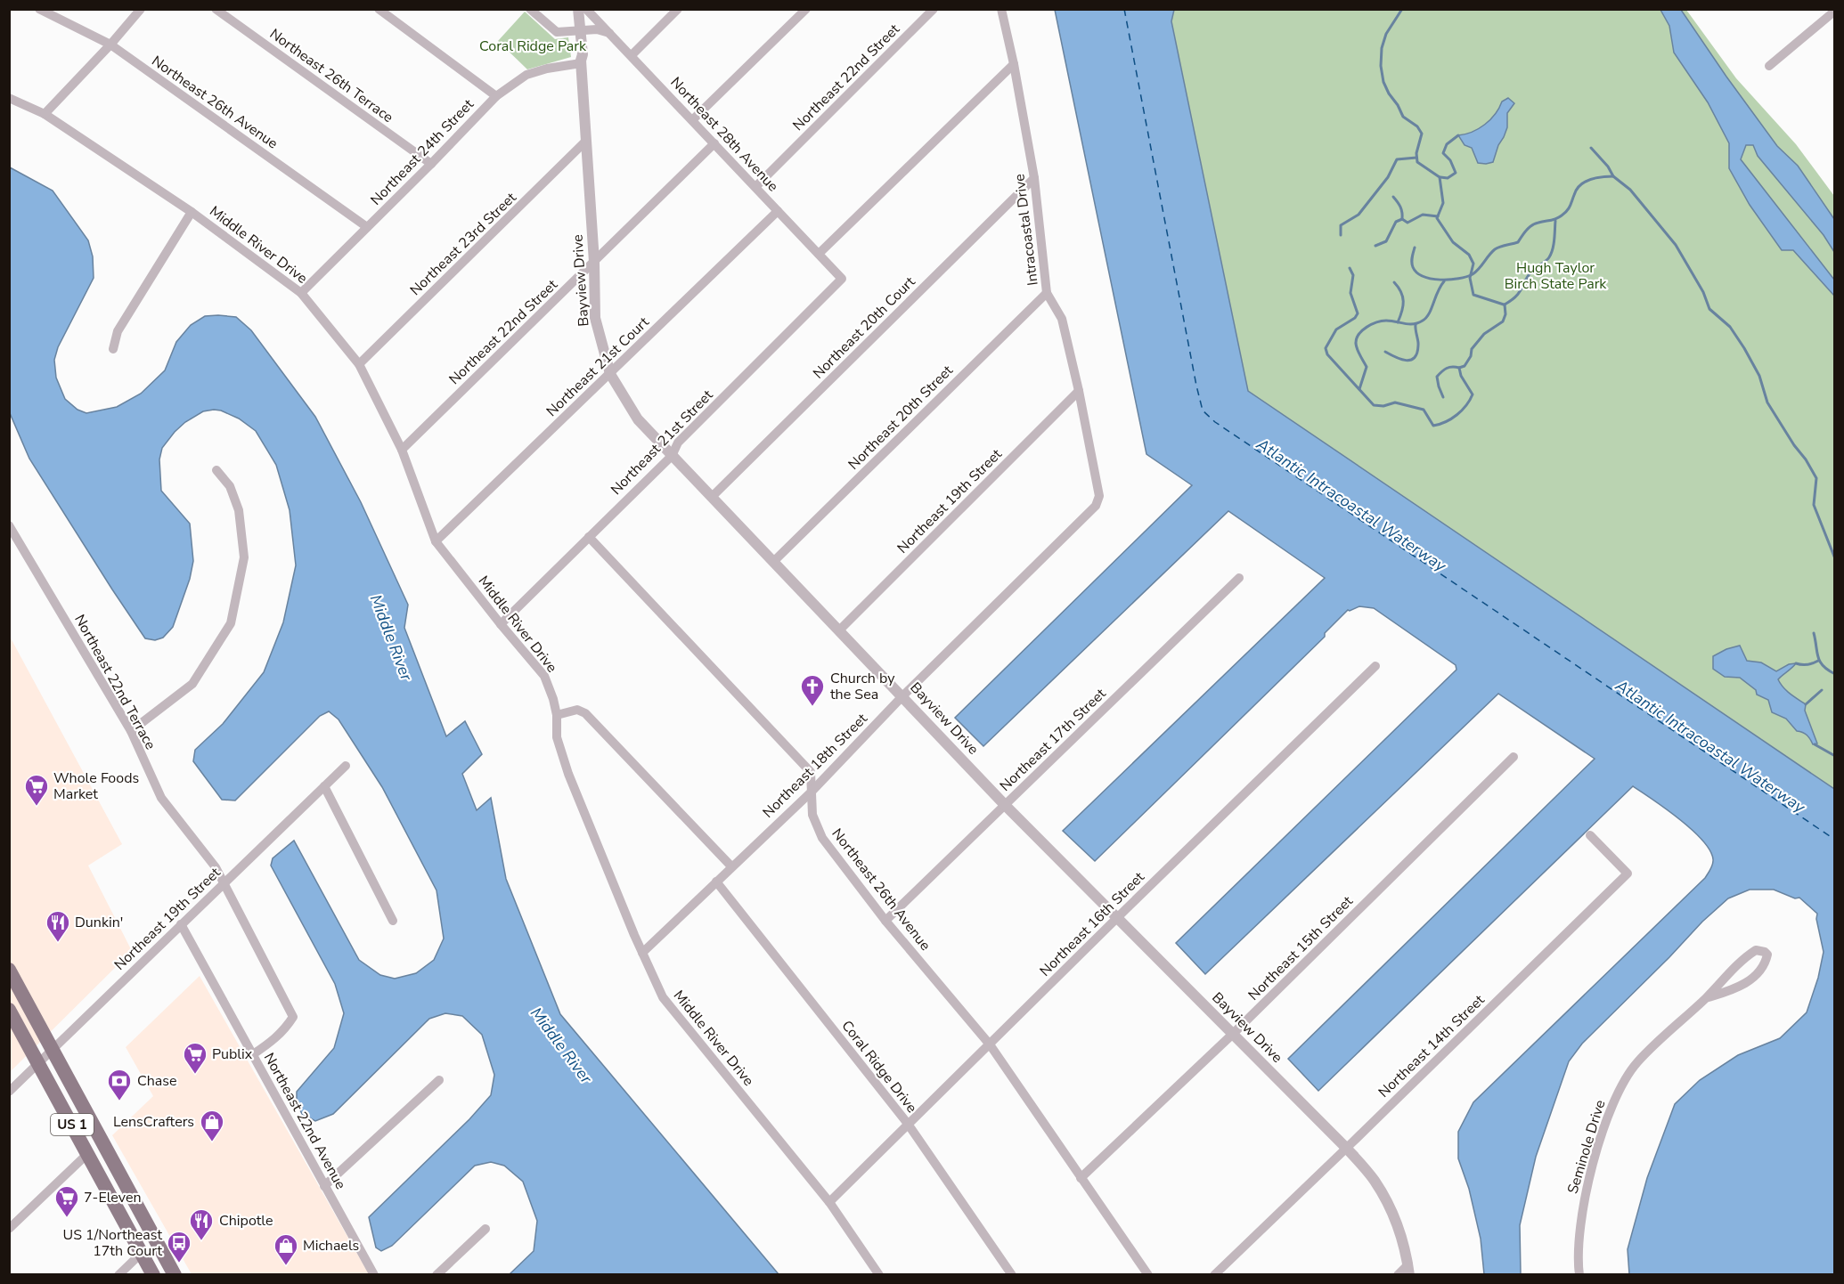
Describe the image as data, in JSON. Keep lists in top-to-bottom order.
{
  "streets": {
    "main road": ["US 1"],
    "street": [
      "Northeast 26th Terrace",
      "Northeast 22nd Street",
      "Northeast 26th Avenue",
      "Northeast 28th Avenue",
      "Northeast 24th Street",
      "Intracoastal Drive",
      "Northeast 23rd Street",
      "Middle River Drive",
      "Bayview Drive",
      "Northeast 20th Court",
      "Northeast 21st Court",
      "Northeast 20th Street",
      "Northeast 21st Street",
      "Northeast 19th Street",
      "Northeast 22nd Terrace",
      "Northeast 17th Street",
      "Northeast 18th Street",
      "Northeast 16th Street",
      "Northeast 15th Street",
      "Northeast 14th Street",
      "Coral Ridge Drive",
      "Northeast 22nd Avenue",
      "Seminole Drive"
    ]
  },
  "crossings": [
    ["Northeast 26th Terrace", "Northeast 24th Street"],
    ["Northeast 22nd Street", "Northeast 28th Avenue"],
    ["Northeast 22nd Street", "Middle River Drive"],
    ["Northeast 22nd Street", "Bayview Drive"],
    ["Northeast 26th Avenue", "Northeast 24th Street"],
    ["Northeast 26th Avenue", "Northeast 21st Street"],
    ["Northeast 26th Avenue", "Northeast 17th Street"],
    ["Northeast 26th Avenue", "Northeast 18th Street"],
    ["Northeast 26th Avenue", "Northeast 16th Street"],
    ["Northeast 26th Avenue", "Northeast 15th Street"],
    ["Northeast 28th Avenue", "Northeast 21st Court"],
    ["Northeast 28th Avenue", "Northeast 21st Street"],
    ["Northeast 24th Street", "Middle River Drive"],
    ["Northeast 24th Street", "Bayview Drive"],
    ["Intracoastal Drive", "Northeast 20th Court"],
    ["Intracoastal Drive", "Northeast 20th Street"],
    ["Intracoastal Drive", "Northeast 19th Street"],
    ["Intracoastal Drive", "Northeast 18th Street"],
    ["Northeast 23rd Street", "Middle River Drive"],
    ["Northeast 23rd Street", "Bayview Drive"],
    ["Middle River Drive", "Northeast 21st Court"],
    ["Middle River Drive", "Northeast 21st Street"],
    ["Middle River Drive", "Northeast 18th Street"],
    ["Middle River Drive", "Northeast 16th Street"],
    ["Bayview Drive", "Northeast 20th Court"],
    ["Bayview Drive", "Northeast 21st Court"],
    ["Bayview Drive", "Northeast 20th Street"],
    ["Bayview Drive", "Northeast 21st Street"],
    ["Bayview Drive", "Northeast 19th Street"],
    ["Bayview Drive", "Northeast 17th Street"],
    ["Bayview Drive", "Northeast 18th Street"],
    ["Bayview Drive", "Northeast 16th Street"],
    ["Bayview Drive", "Northeast 15th Street"],
    ["Bayview Drive", "Northeast 14th Street"],
    ["Northeast 19th Street", "Northeast 22nd Terrace"],
    ["Northeast 19th Street", "Northeast 22nd Avenue"],
    ["Northeast 19th Street", "US 1"],
    ["Northeast 22nd Terrace", "Northeast 22nd Avenue"],
    ["Northeast 18th Street", "Coral Ridge Drive"],
    ["Northeast 16th Street", "Coral Ridge Drive"]
  ],
  "water": ["Atlantic Intracoastal Waterway", "Middle River"],
  "parks": ["Coral Ridge Park", "Hugh Taylor Birch State Park"],
  "places": {
    "church": ["Church by the Sea"],
    "supermarket": ["Whole Foods Market", "Publix", "7-Eleven"],
    "restaurant": ["Dunkin'", "Chipotle"],
    "bank": ["Chase"],
    "shop": ["LensCrafters", "Michaels"],
    "bus stop": ["US 1/Northeast 17th Court"]
  }
}
